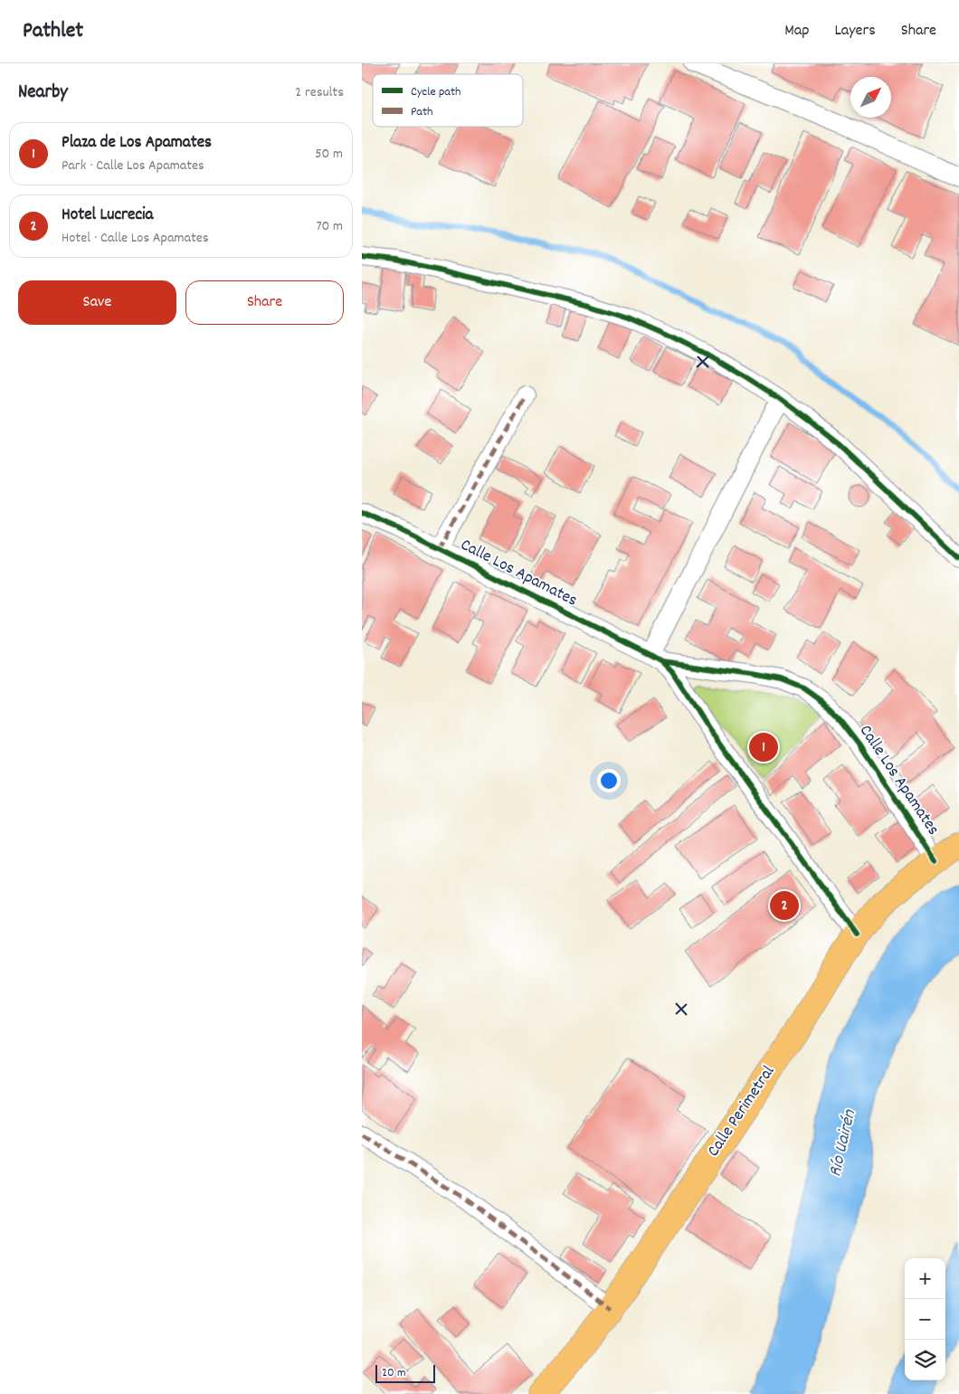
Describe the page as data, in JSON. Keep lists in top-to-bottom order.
{
  "streets": {
    "highway": ["Calle Perimetral"],
    "street": ["Calle Los Apamates"]
  },
  "crossings": [
    ["Calle Los Apamates", "Calle Perimetral"]
  ],
  "water": ["Río Uairén"],
  "legend": ["Cycle path", "Path"],
  "scale_bar": "20 m",
  "north": "top right",
  "page": {
    "header": "Pathlet",
    "nav": ["Map", "Layers", "Share"],
    "heading": ["Nearby", "2 results"],
    "list": [
      {
        "mark": "1",
        "name": "Plaza de Los Apamates",
        "note": "Park · Calle Los Apamates",
        "value": "50 m"
      },
      {
        "mark": "2",
        "name": "Hotel Lucrecia",
        "note": "Hotel · Calle Los Apamates",
        "value": "70 m"
      }
    ],
    "buttons": ["Save", "Share"],
    "pins": ["1", "2"],
    "map_buttons": ["+", "−"],
    "scale": "20 m"
  }
}
